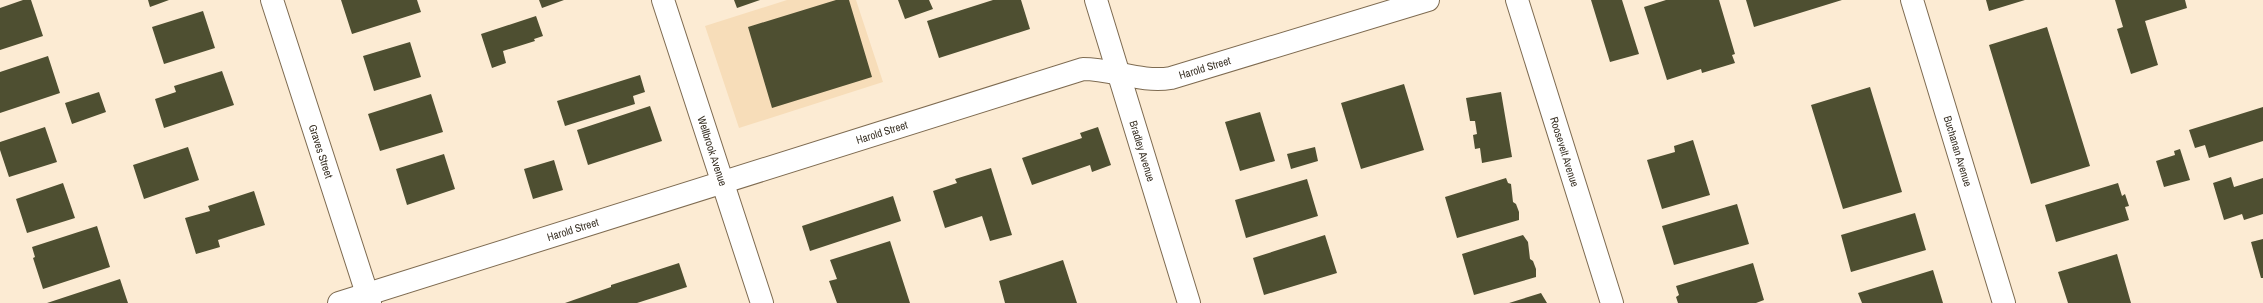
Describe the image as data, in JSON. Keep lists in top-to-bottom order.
{
  "streets": {
    "street": [
      "Harold Street",
      "Graves Street",
      "Buchanan Avenue",
      "Wellbrook Avenue",
      "Bradley Avenue",
      "Roosevelt Avenue"
    ]
  },
  "crossings": [
    ["Harold Street", "Graves Street"],
    ["Harold Street", "Wellbrook Avenue"],
    ["Harold Street", "Bradley Avenue"]
  ]
}
